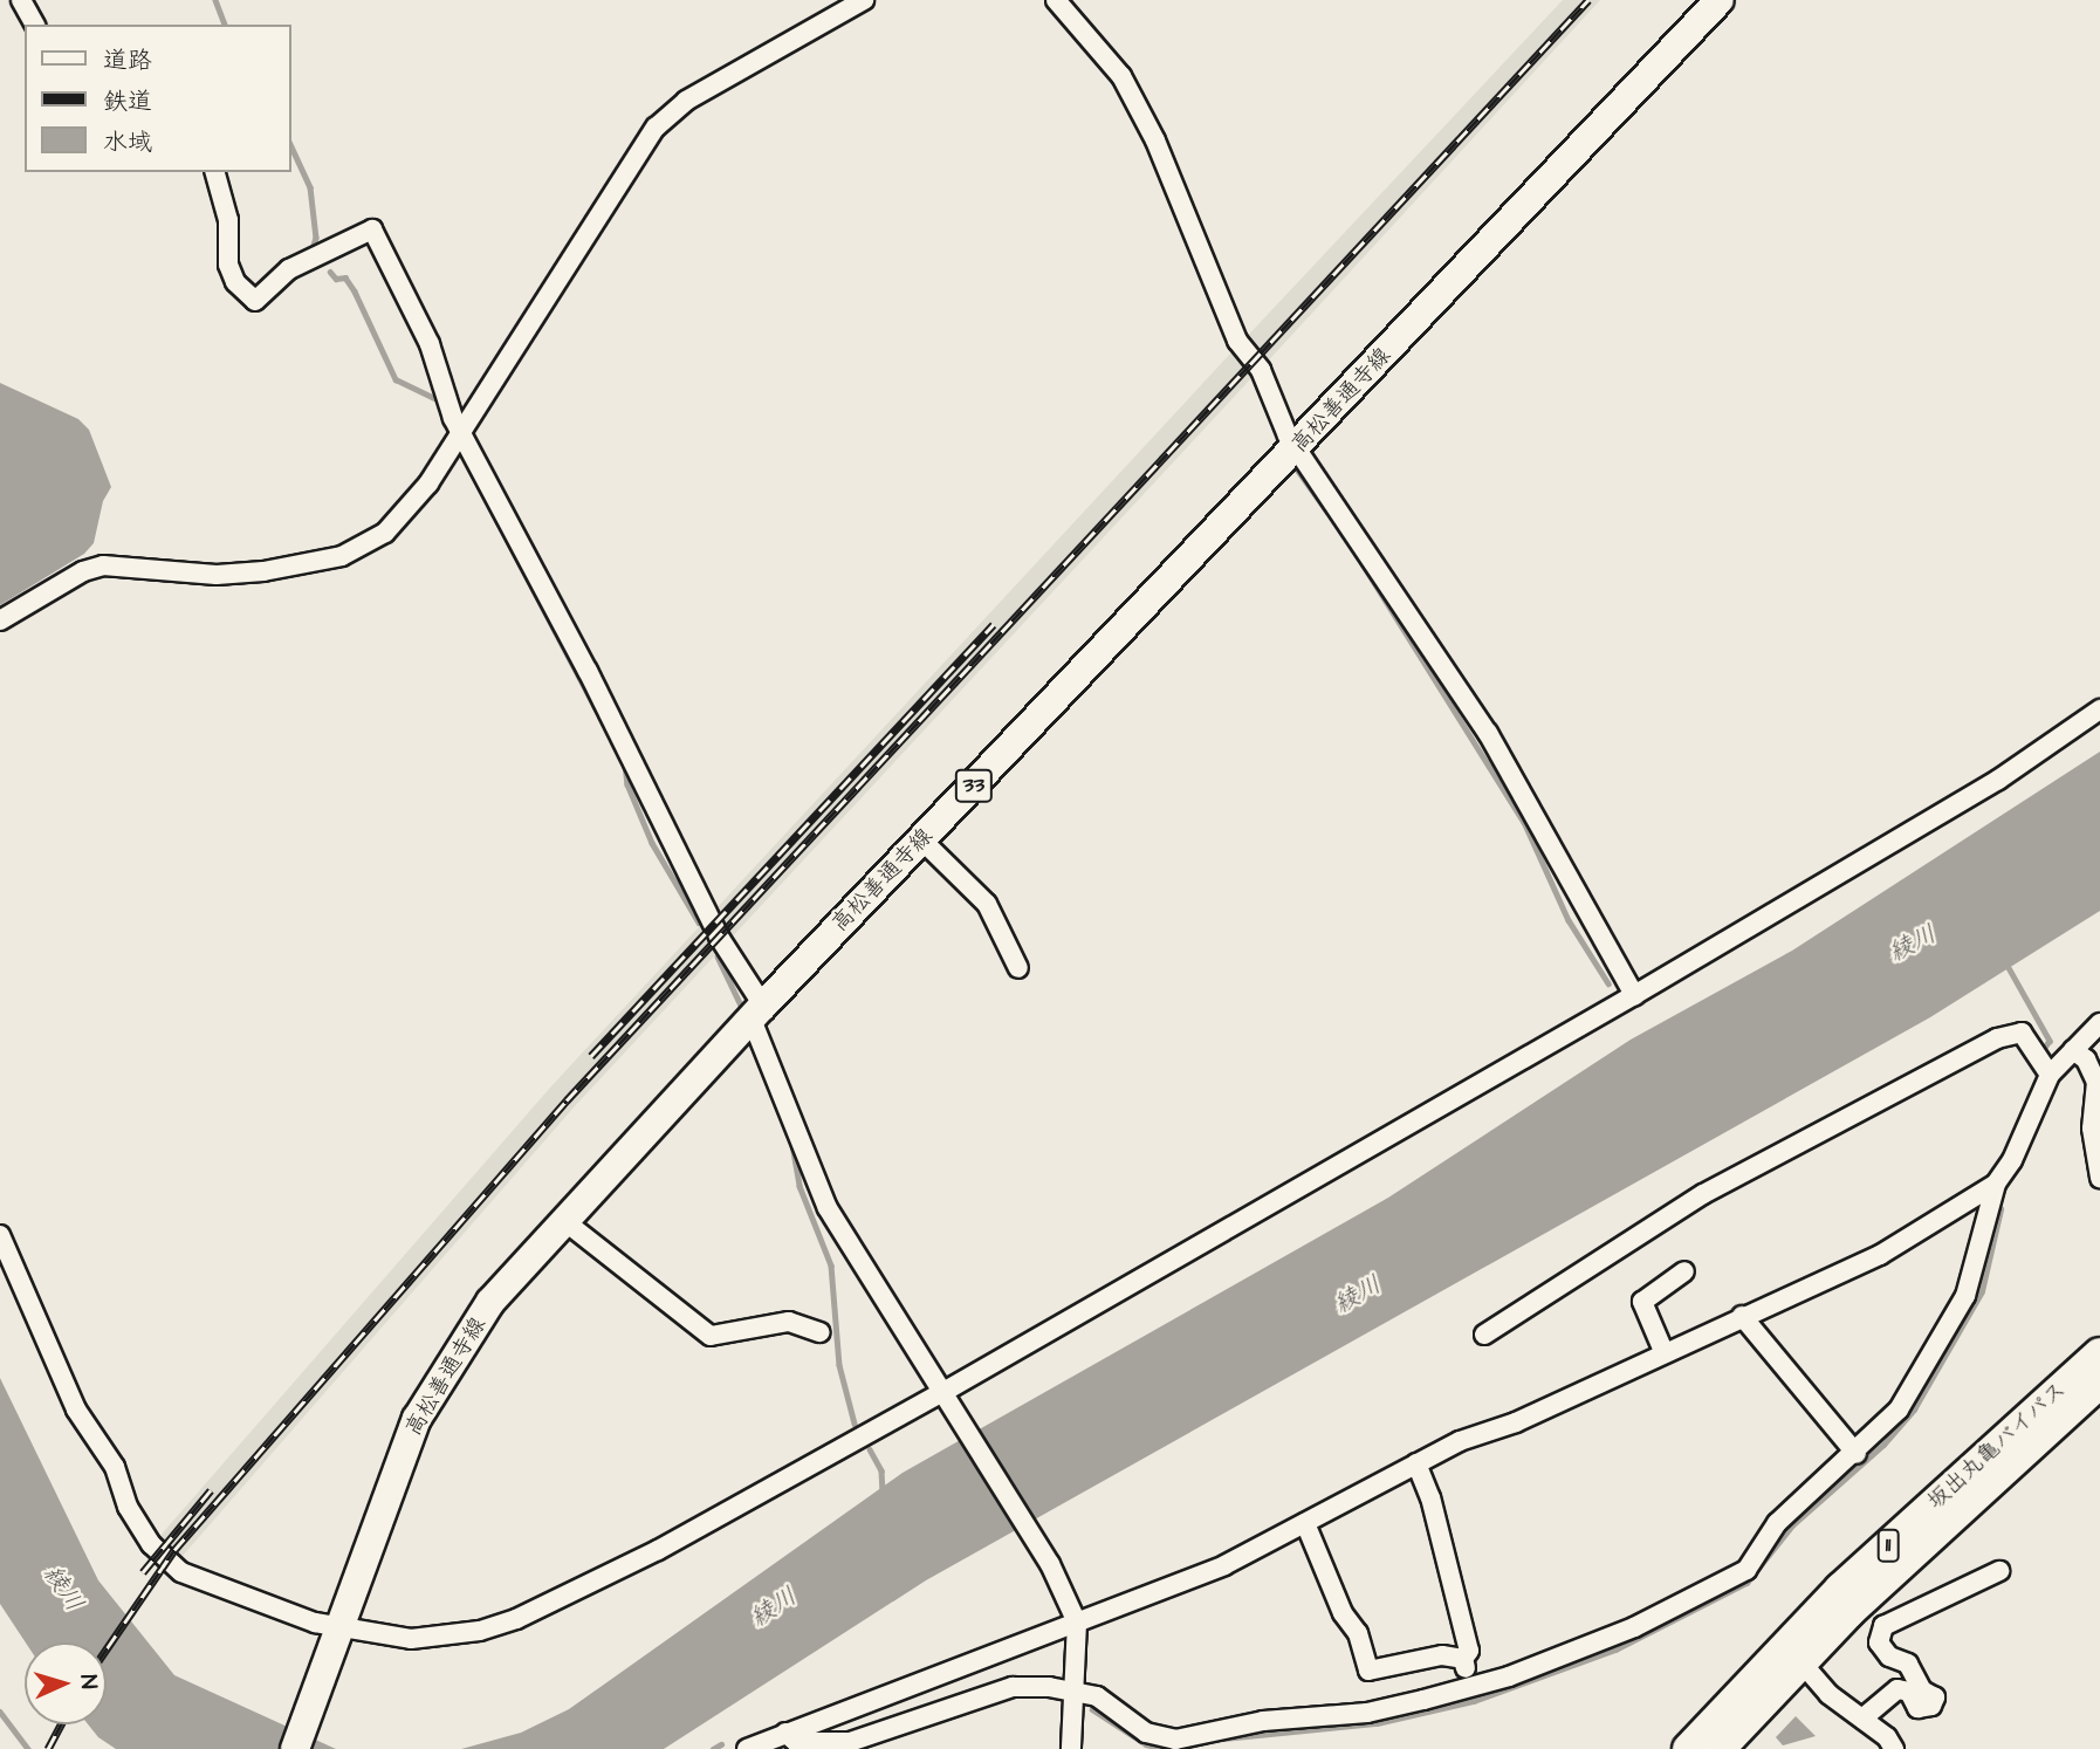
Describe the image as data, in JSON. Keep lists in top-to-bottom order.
{
  "streets": {
    "highway": ["坂出丸亀バイパス", "11"],
    "main road": ["高松善通寺線", "33"]
  },
  "water": ["綾川"],
  "legend": ["道路", "鉄道", "水域"],
  "north": "right"
}
